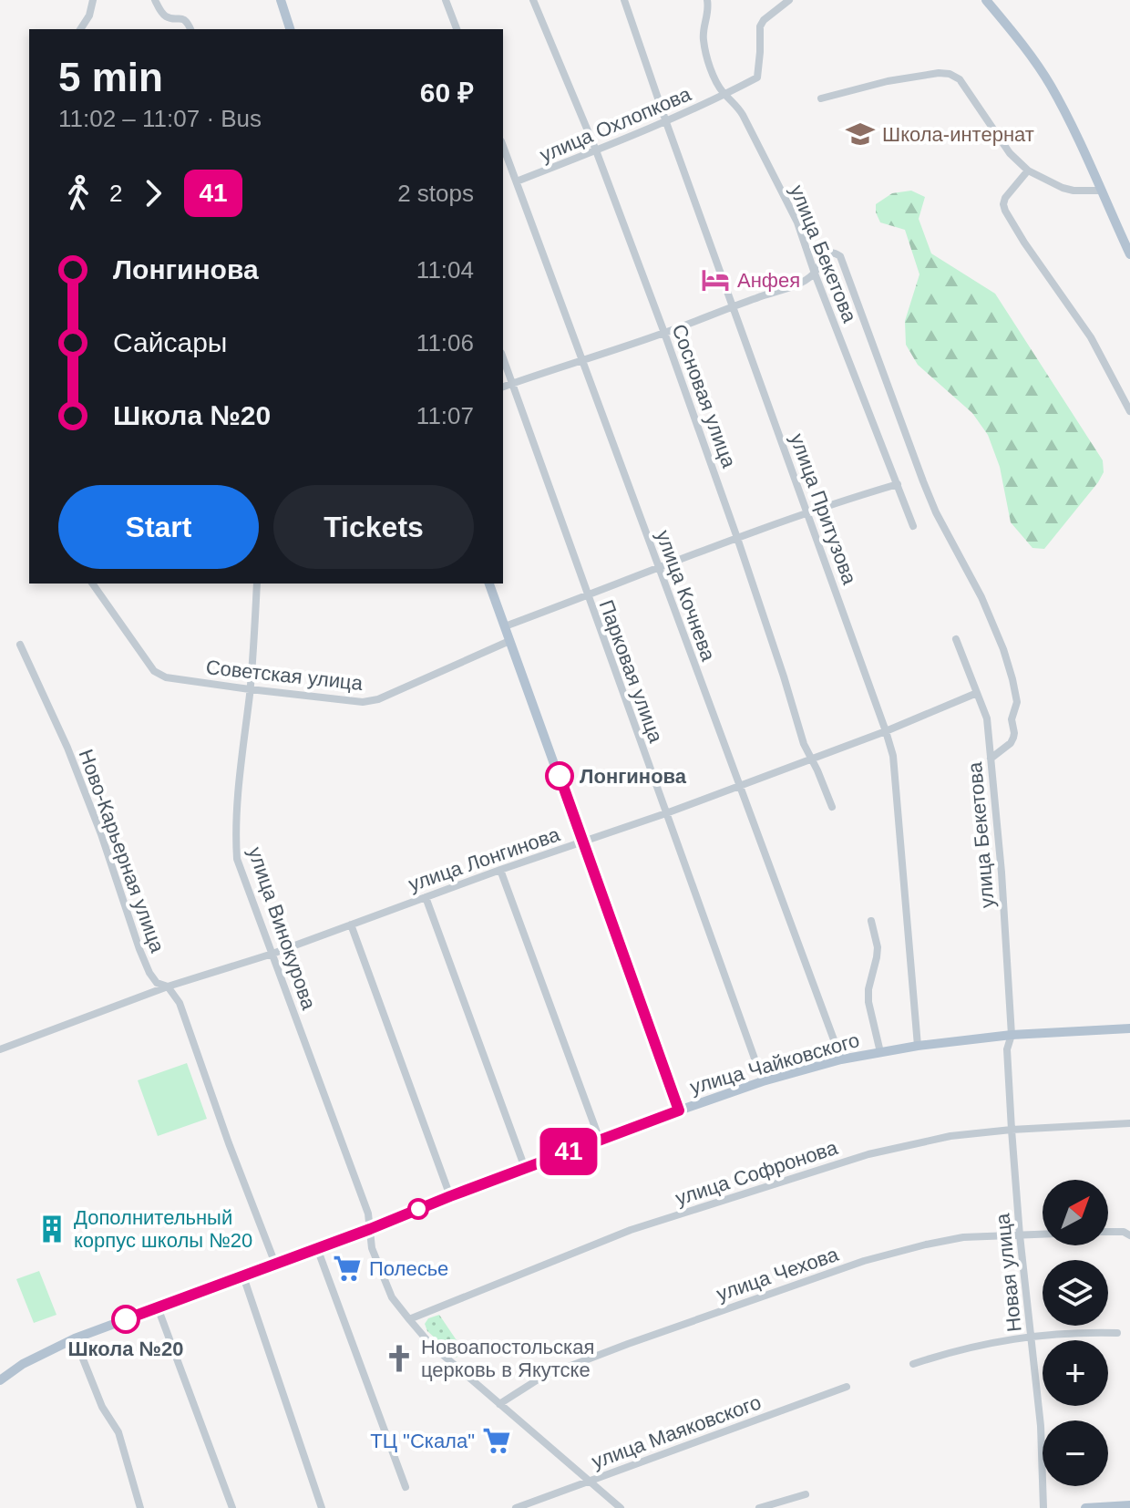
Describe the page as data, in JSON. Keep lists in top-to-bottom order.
{
  "streets": {
    "main road": ["улица Чайковского"],
    "street": [
      "улица Охлопкова",
      "улица Бекетова",
      "Сосновая улица",
      "улица Притузова",
      "улица Кочнева",
      "Парковая улица",
      "Советская улица",
      "Ново-Карьерная улица",
      "улица Лонгинова",
      "улица Винокурова",
      "улица Софронова",
      "Новая улица",
      "улица Чехова",
      "улица Маяковского"
    ]
  },
  "crossings": [
    ["улица Охлопкова", "улица Бекетова"],
    ["улица Охлопкова", "Сосновая улица"],
    ["улица Охлопкова", "улица Притузова"],
    ["улица Охлопкова", "улица Кочнева"],
    ["улица Бекетова", "улица Лонгинова"],
    ["улица Бекетова", "улица Чайковского"],
    ["улица Бекетова", "Новая улица"],
    ["Сосновая улица", "улица Лонгинова"],
    ["улица Притузова", "улица Лонгинова"],
    ["улица Притузова", "улица Чайковского"],
    ["улица Кочнева", "улица Лонгинова"],
    ["улица Кочнева", "улица Чайковского"],
    ["Парковая улица", "улица Лонгинова"],
    ["Парковая улица", "улица Чайковского"],
    ["Советская улица", "улица Винокурова"],
    ["Ново-Карьерная улица", "улица Лонгинова"],
    ["Ново-Карьерная улица", "улица Чайковского"],
    ["улица Лонгинова", "улица Винокурова"],
    ["улица Винокурова", "улица Чайковского"],
    ["улица Винокурова", "улица Софронова"],
    ["улица Винокурова", "улица Чехова"],
    ["улица Винокурова", "улица Маяковского"],
    ["улица Чайковского", "Новая улица"],
    ["улица Софронова", "Новая улица"],
    ["Новая улица", "улица Чехова"]
  ],
  "places": {
    "school or university": ["Школа-интернат"],
    "hotel": ["Анфея"],
    "other": ["Лонгинова", "Школа №20"],
    "building": ["Дополнительный корпус школы №20"],
    "supermarket": ["Полесье", "ТЦ \"Скала\""],
    "church": ["Новоапостольская церковь в Якутске"]
  },
  "lines": ["bus line 41"],
  "north": "top right",
  "page": {
    "on_map": "41",
    "heading": ["5 min", "11:02 – 11:07 · Bus", "60 ₽"],
    "legs": ["2", "41", "2 stops"],
    "list": [
      {
        "name": "Лонгинова",
        "value": "11:04"
      },
      {
        "name": "Сайсары",
        "value": "11:06"
      },
      {
        "name": "Школа №20",
        "value": "11:07"
      }
    ],
    "buttons": ["Start", "Tickets"],
    "map_buttons": ["+", "−"]
  }
}
